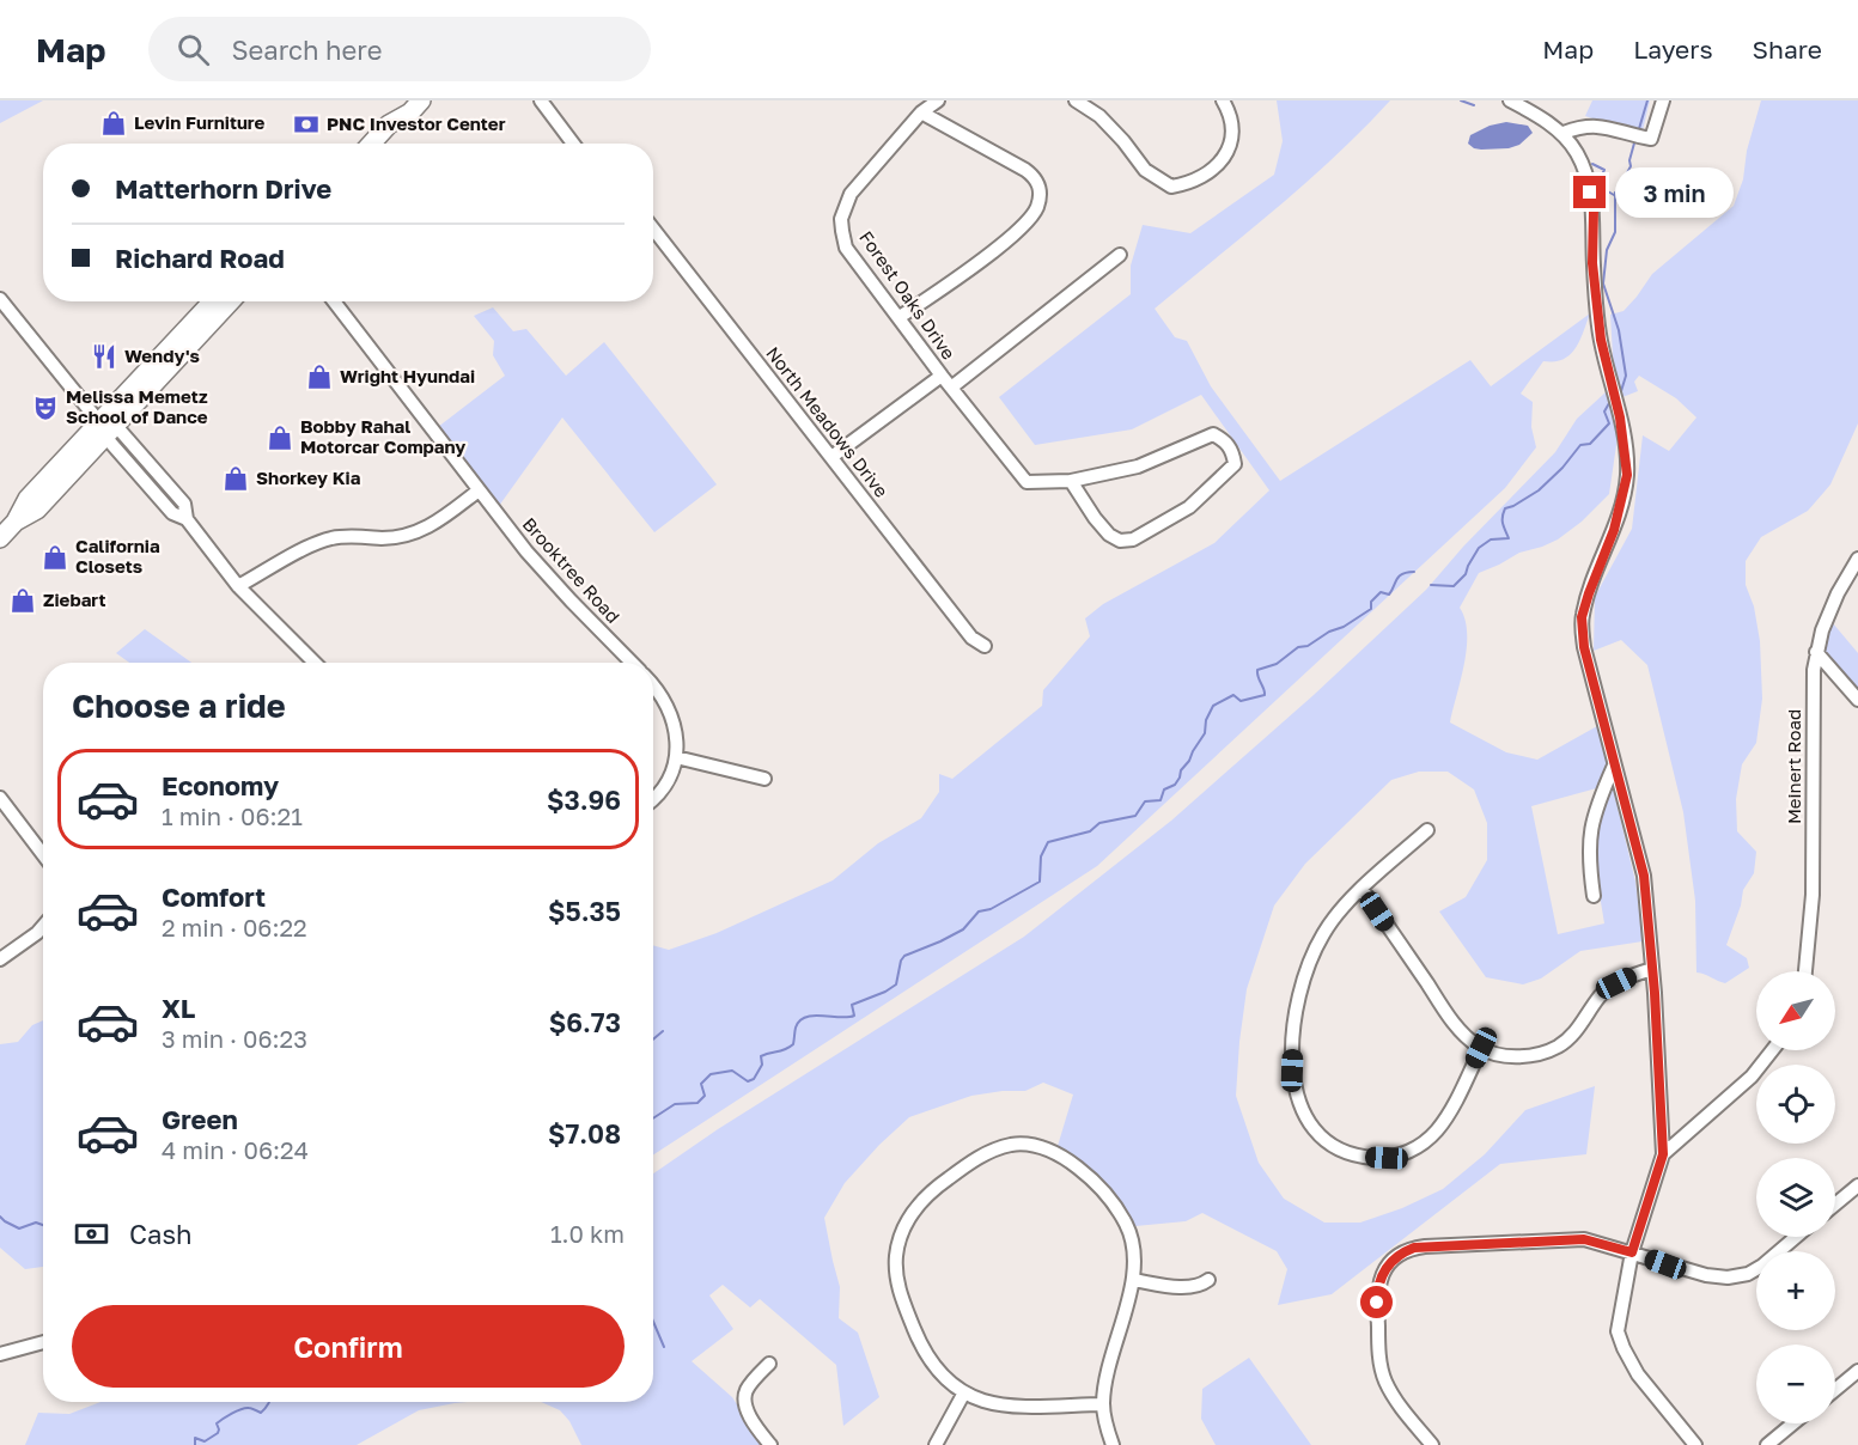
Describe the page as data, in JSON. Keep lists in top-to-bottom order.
{
  "streets": {
    "street": [
      "Forest Oaks Drive",
      "North Meadows Drive",
      "Brooktree Road",
      "Meinert Road"
    ]
  },
  "places": {
    "shop": [
      "Levin Furniture",
      "Wright Hyundai",
      "Bobby Rahal Motorcar Company",
      "Shorkey Kia",
      "California Closets",
      "Ziebart"
    ],
    "bank": ["PNC Investor Center"],
    "restaurant": ["Wendy's"],
    "theatre": ["Melissa Memetz School of Dance"]
  },
  "north": "bottom left",
  "page": {
    "header": "Map",
    "search": "Search here",
    "nav": ["Map", "Layers", "Share"],
    "banner": ["Matterhorn Drive", "Richard Road"],
    "bubble": "3 min",
    "heading": "Choose a ride",
    "list": [
      {
        "name": "Economy",
        "note": "1 min · 06:21",
        "value": "$3.96"
      },
      {
        "name": "Comfort",
        "note": "2 min · 06:22",
        "value": "$5.35"
      },
      {
        "name": "XL",
        "note": "3 min · 06:23",
        "value": "$6.73"
      },
      {
        "name": "Green",
        "note": "4 min · 06:24",
        "value": "$7.08"
      }
    ],
    "map_buttons": ["+", "−"],
    "pay": ["Cash", "1.0 km"],
    "buttons": "Confirm"
  }
}
